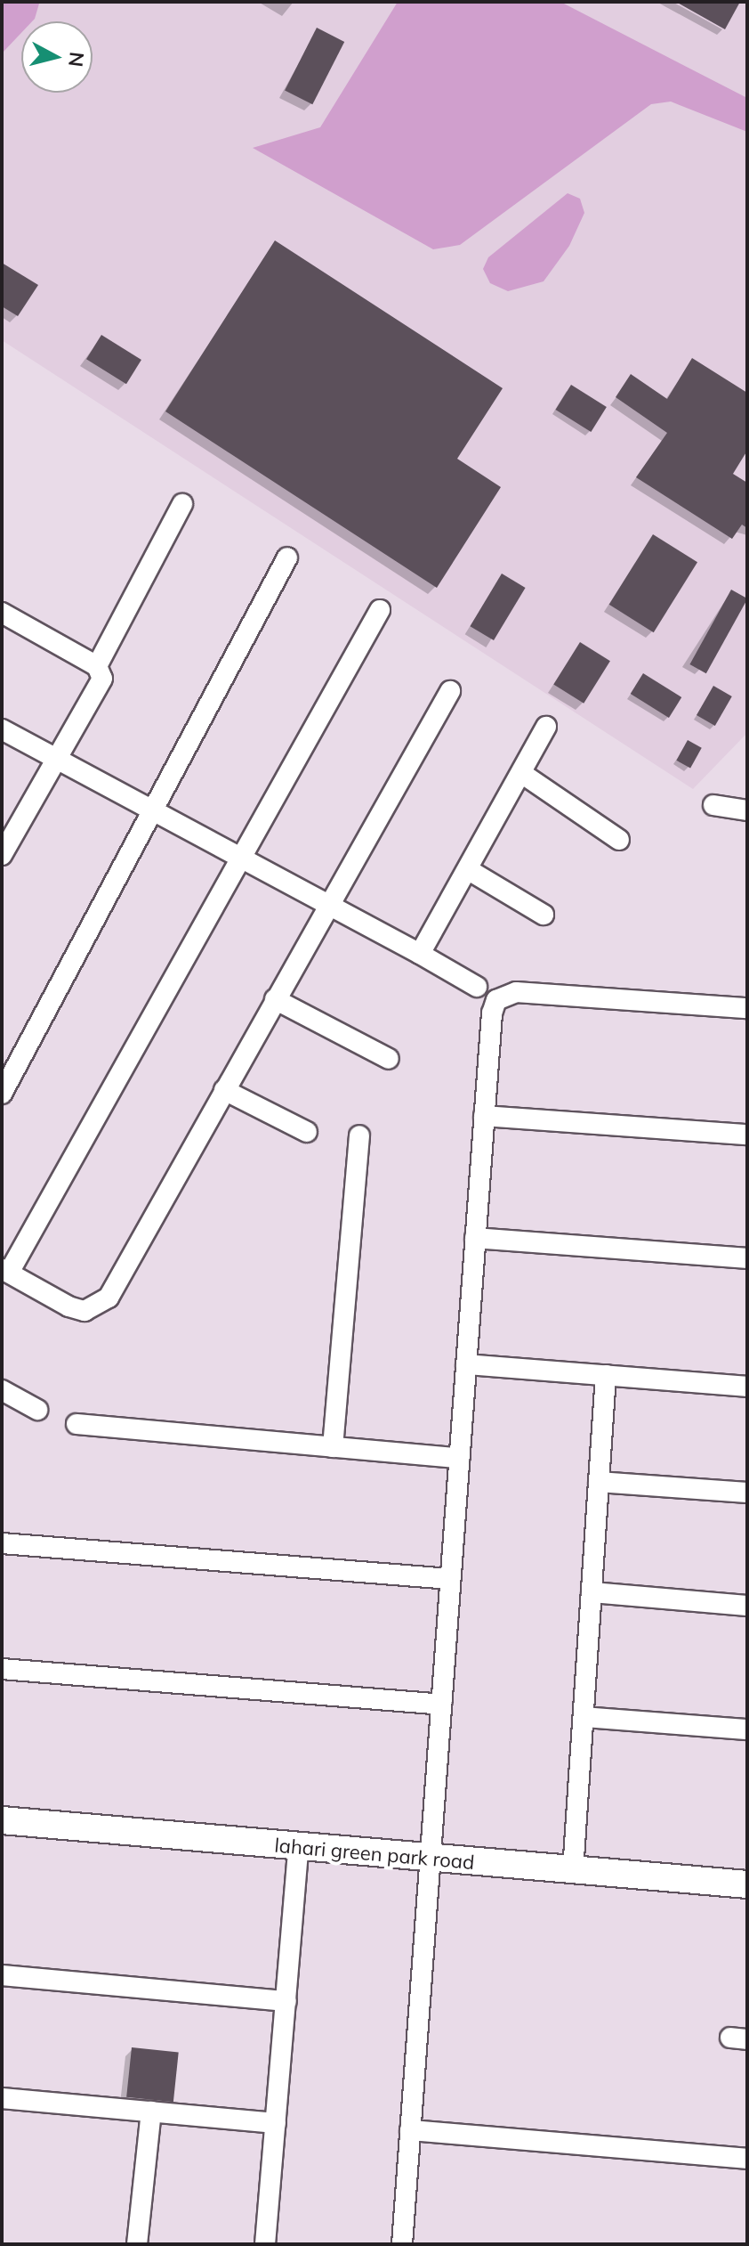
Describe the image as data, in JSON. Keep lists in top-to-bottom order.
{
  "streets": {
    "street": ["lahari green park road"]
  },
  "north": "right"
}
